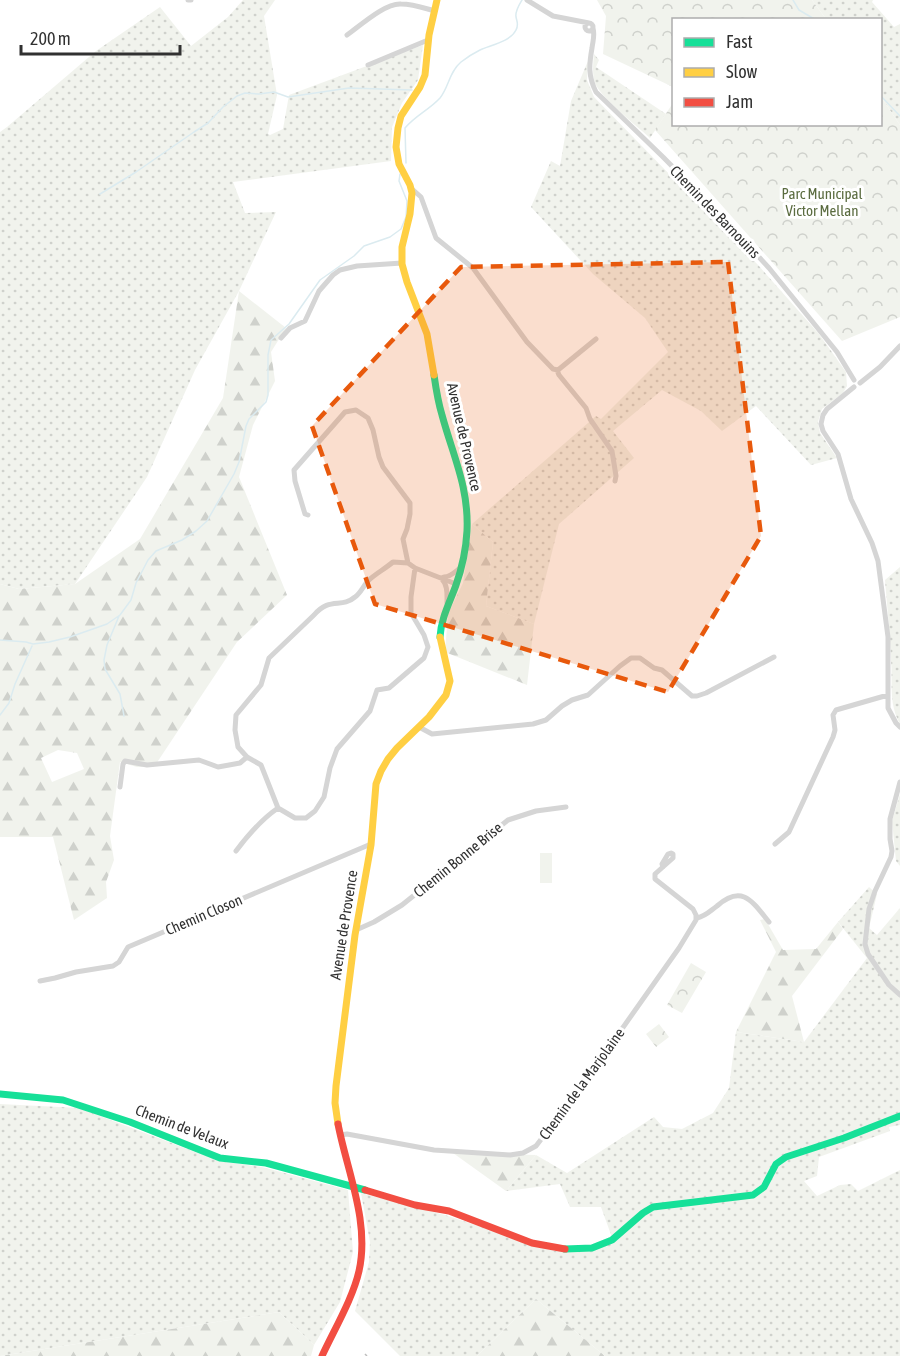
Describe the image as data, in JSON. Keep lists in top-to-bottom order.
{
  "streets": {
    "street": [
      "Chemin des Barnouins",
      "Avenue de Provence",
      "Chemin Bonne Brise",
      "Chemin Closon",
      "Chemin de la Marjolaine",
      "Chemin de Velaux"
    ]
  },
  "crossings": [
    ["Avenue de Provence", "Chemin Bonne Brise"],
    ["Avenue de Provence", "Chemin Closon"],
    ["Avenue de Provence", "Chemin de la Marjolaine"],
    ["Avenue de Provence", "Chemin de Velaux"]
  ],
  "parks": ["Parc Municipal Victor Mellan"],
  "legend": ["Fast", "Slow", "Jam"],
  "scale_bar": "200 m"
}
